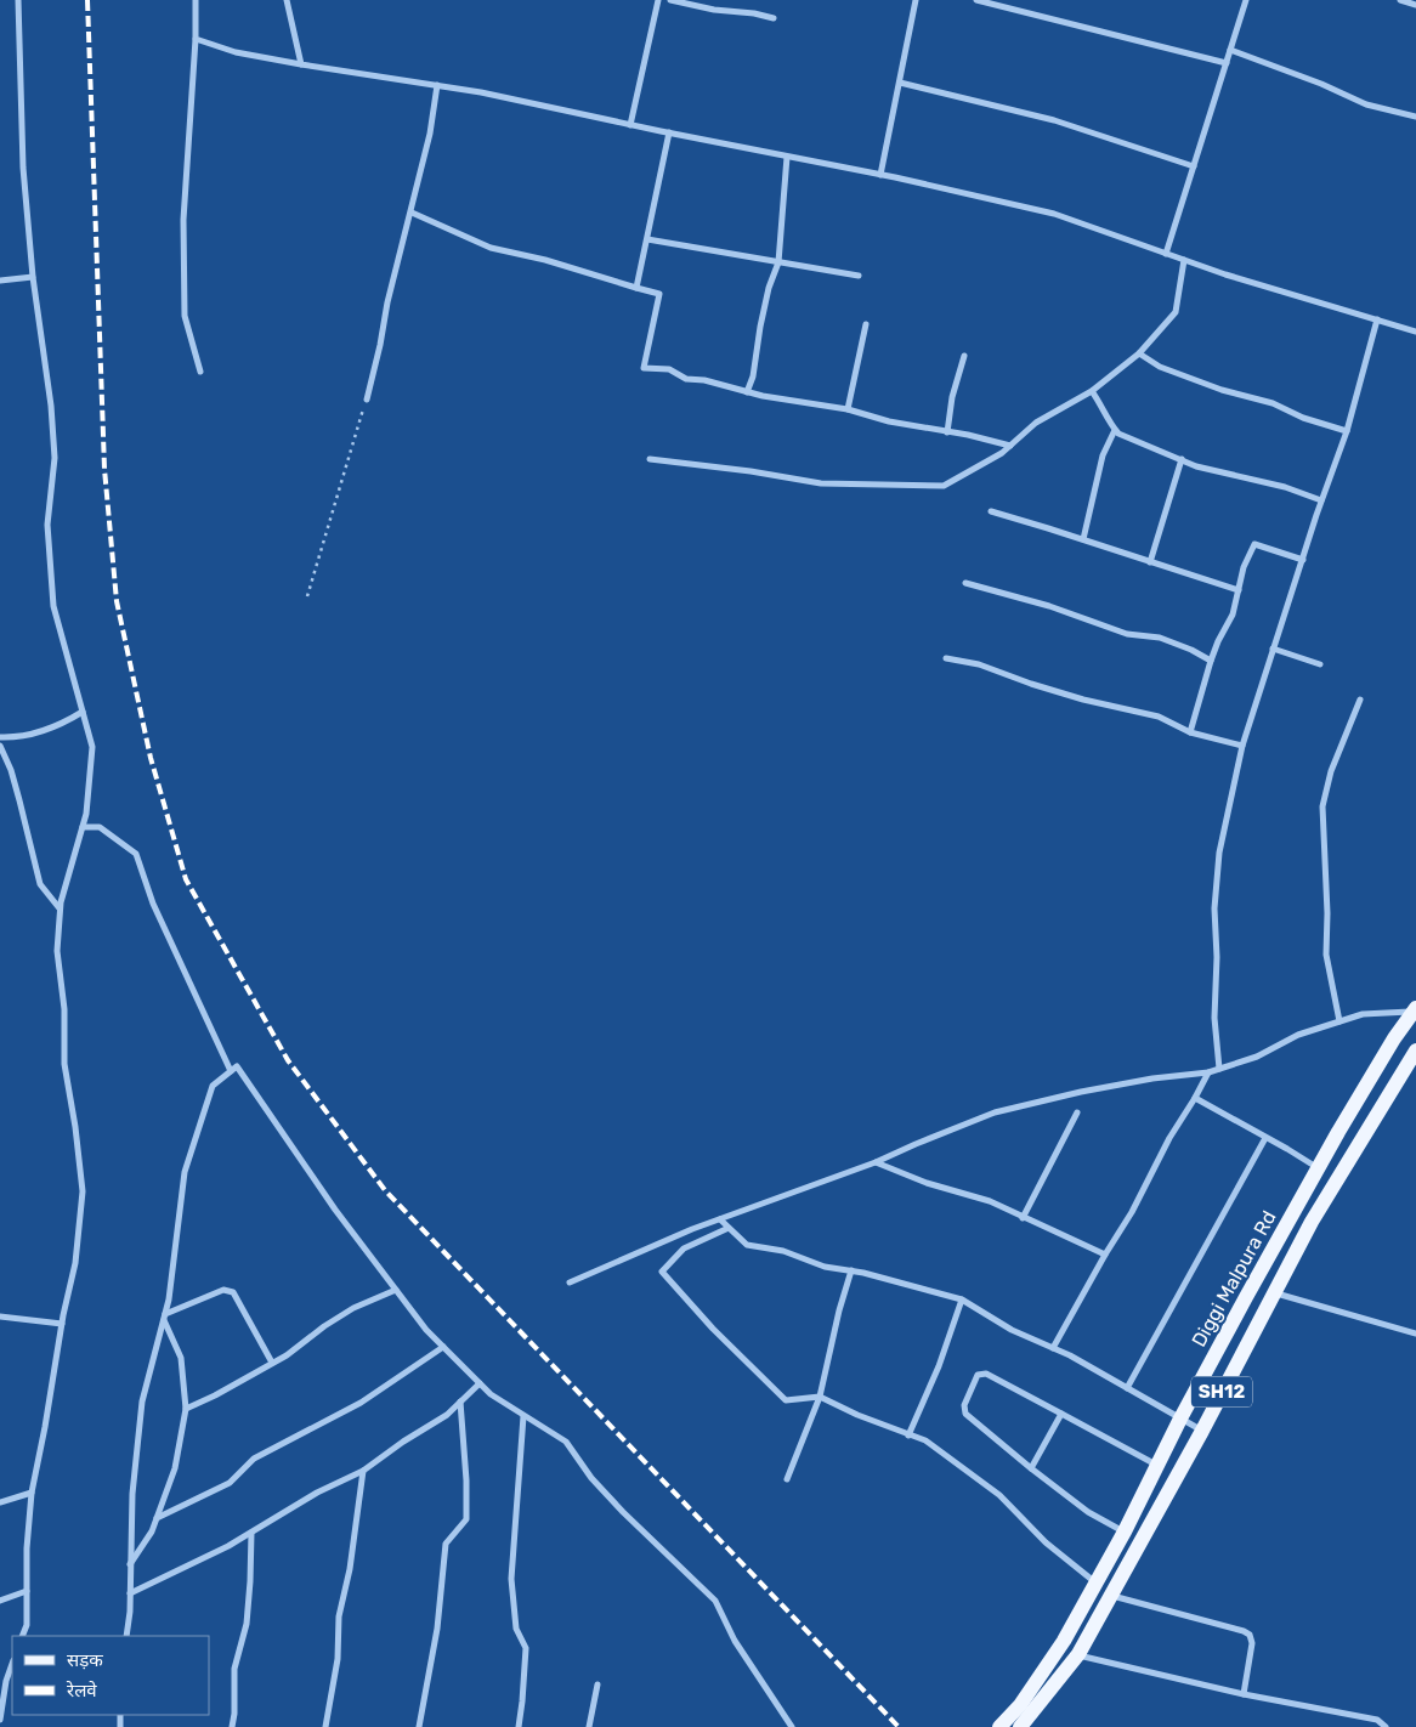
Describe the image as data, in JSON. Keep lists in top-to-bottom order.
{
  "streets": {
    "main road": ["Diggi Malpura Rd", "SH12"]
  },
  "legend": ["सड़क", "रेलवे"]
}
